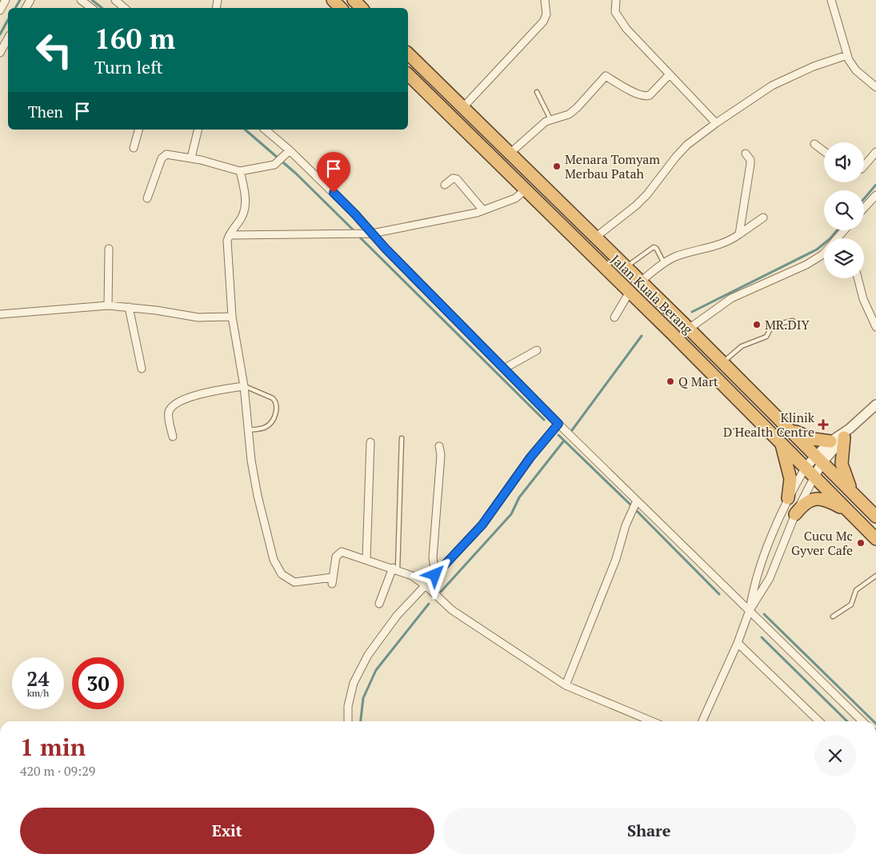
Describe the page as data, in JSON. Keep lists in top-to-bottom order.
{
  "streets": {
    "highway": ["Jalan Kuala Berang"]
  },
  "places": {
    "other": [
      "Menara Tomyam Merbau Patah",
      "MR.DIY",
      "Q Mart",
      "Cucu Mc Gyver Cafe"
    ],
    "health": ["Klinik D'Health Centre"]
  },
  "page": {
    "turn": ["160 m", "Turn left"],
    "then": "Then",
    "speed": "24 km/h",
    "limit": "30",
    "heading": ["1 min", "420 m · 09:29"],
    "buttons": ["Exit", "Share"]
  }
}
